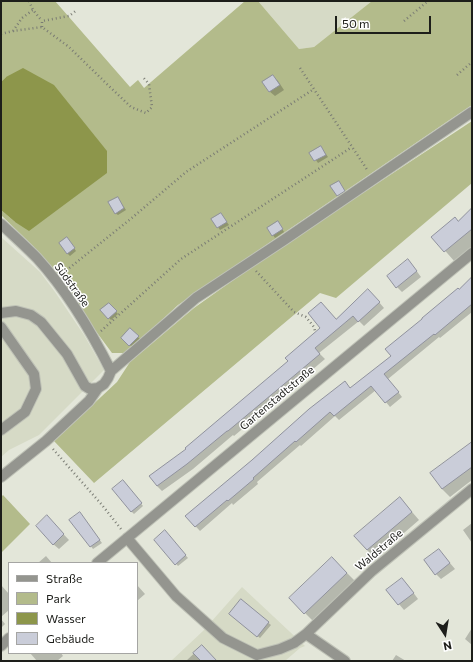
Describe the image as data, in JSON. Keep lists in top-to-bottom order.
{
  "streets": {
    "street": ["Südstraße", "Gartenstadtstraße", "Waldstraße"]
  },
  "crossings": [
    ["Gartenstadtstraße", "Waldstraße"]
  ],
  "legend": [
    "Straße",
    "Park",
    "Wasser",
    "Gebäude"
  ],
  "scale_bar": "50 m",
  "north": "bottom"
}
